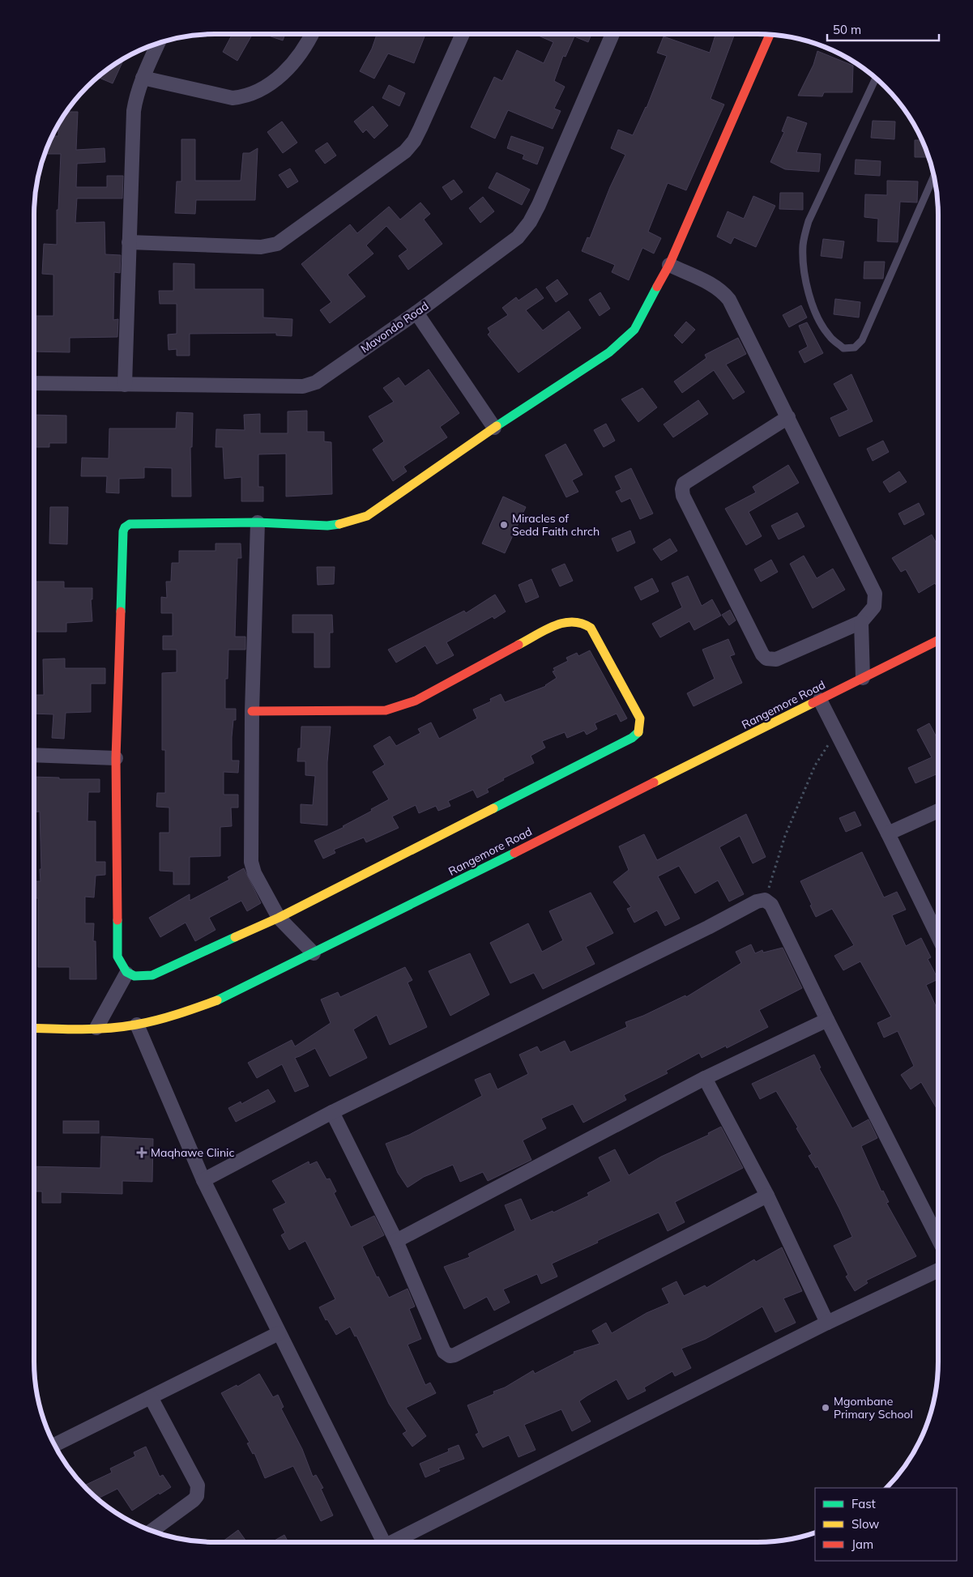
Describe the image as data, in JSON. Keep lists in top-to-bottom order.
{
  "streets": {
    "street": ["Mavondo Road", "Rangemore Road"]
  },
  "places": {
    "other": ["Miracles of Sedd Faith chrch", "Mgombane Primary School"],
    "health": ["Maqhawe Clinic"]
  },
  "legend": ["Fast", "Slow", "Jam"],
  "scale_bar": "50 m"
}
